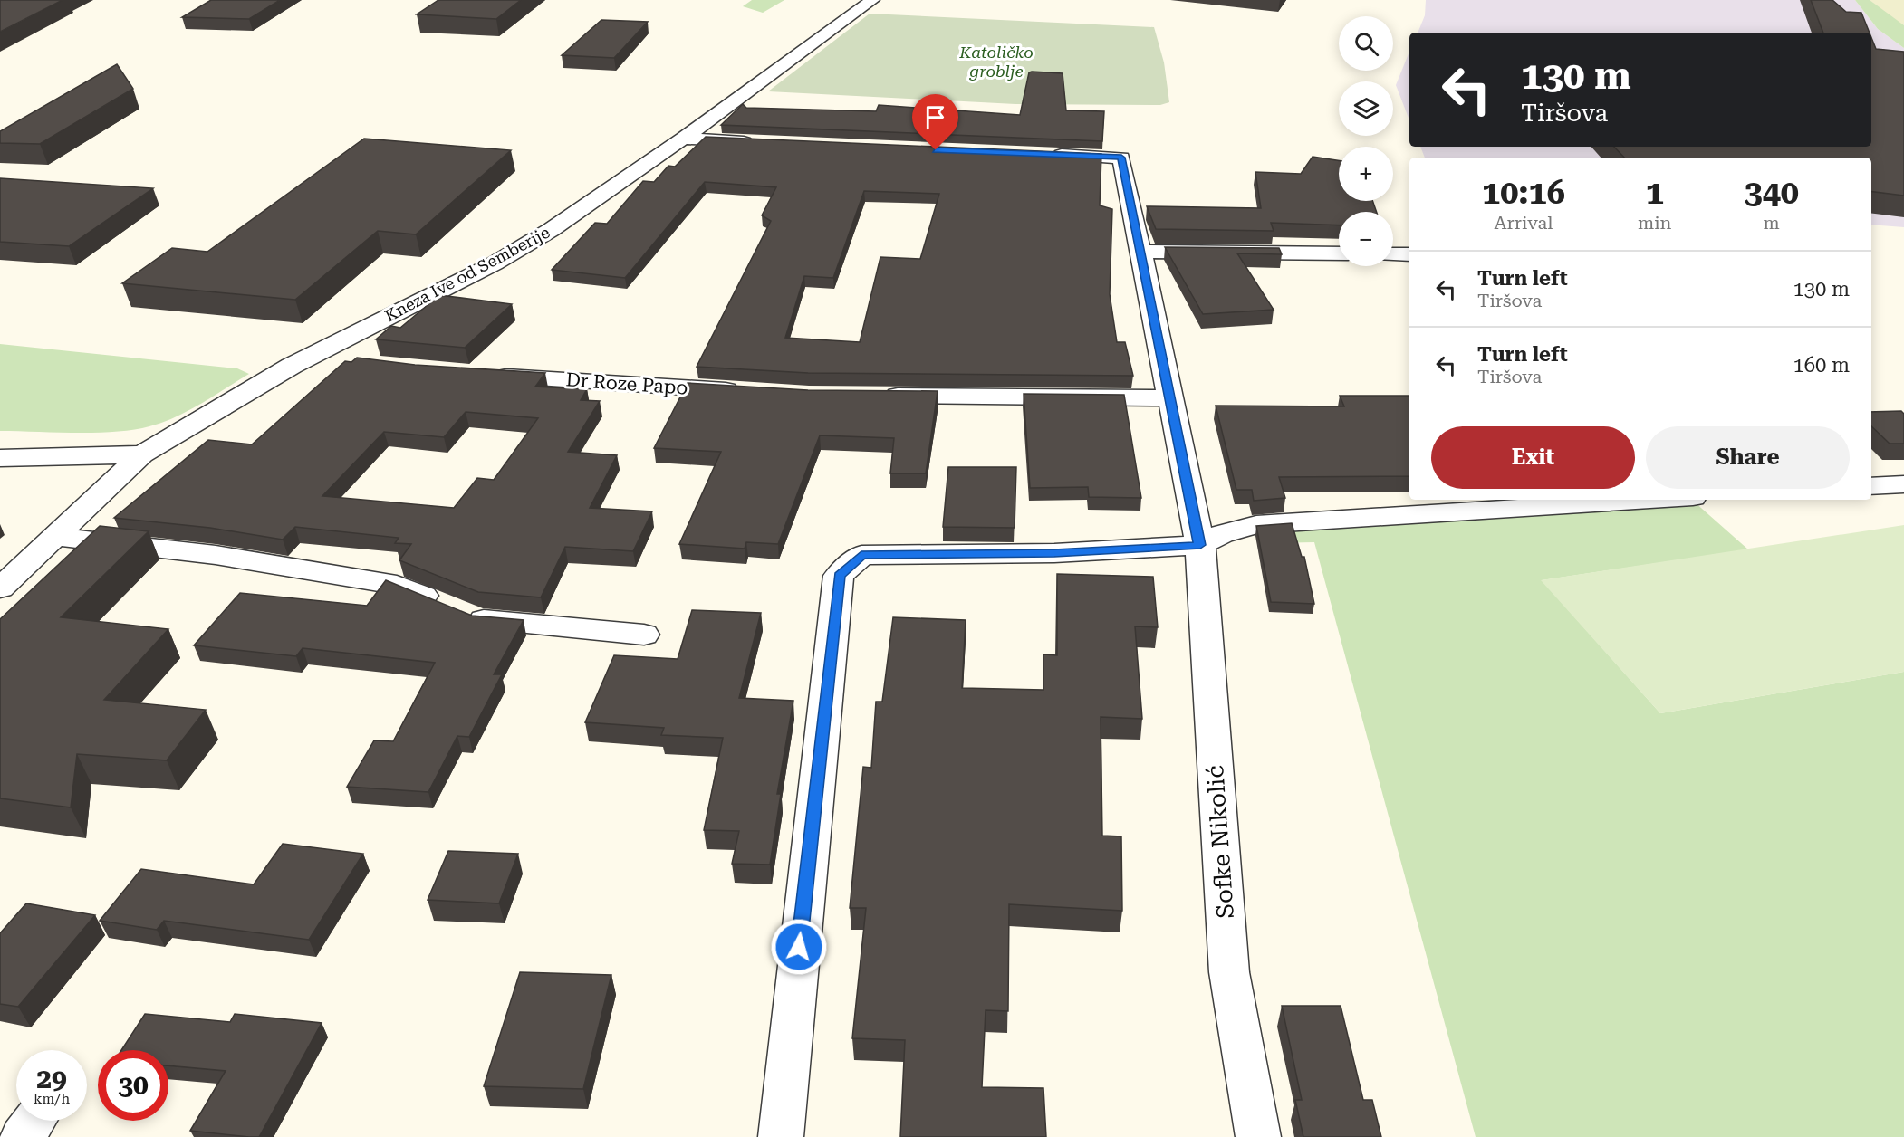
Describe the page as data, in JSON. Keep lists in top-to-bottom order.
{
  "streets": {
    "street": ["Kneza Ive od Semberije", "Dr Roze Papo", "Sofke Nikolić"]
  },
  "parks": ["Katoličko groblje"],
  "page": {
    "map_buttons": ["+", "−"],
    "turn": ["130 m", "Tiršova"],
    "eta": [
      "10:16",
      "Arrival",
      "1",
      "min",
      "340",
      "m"
    ],
    "list": [
      {
        "name": "Turn left",
        "note": "Tiršova",
        "value": "130 m"
      },
      {
        "name": "Turn left",
        "note": "Tiršova",
        "value": "160 m"
      }
    ],
    "buttons": ["Exit", "Share"],
    "speed": "29 km/h",
    "limit": "30"
  }
}
